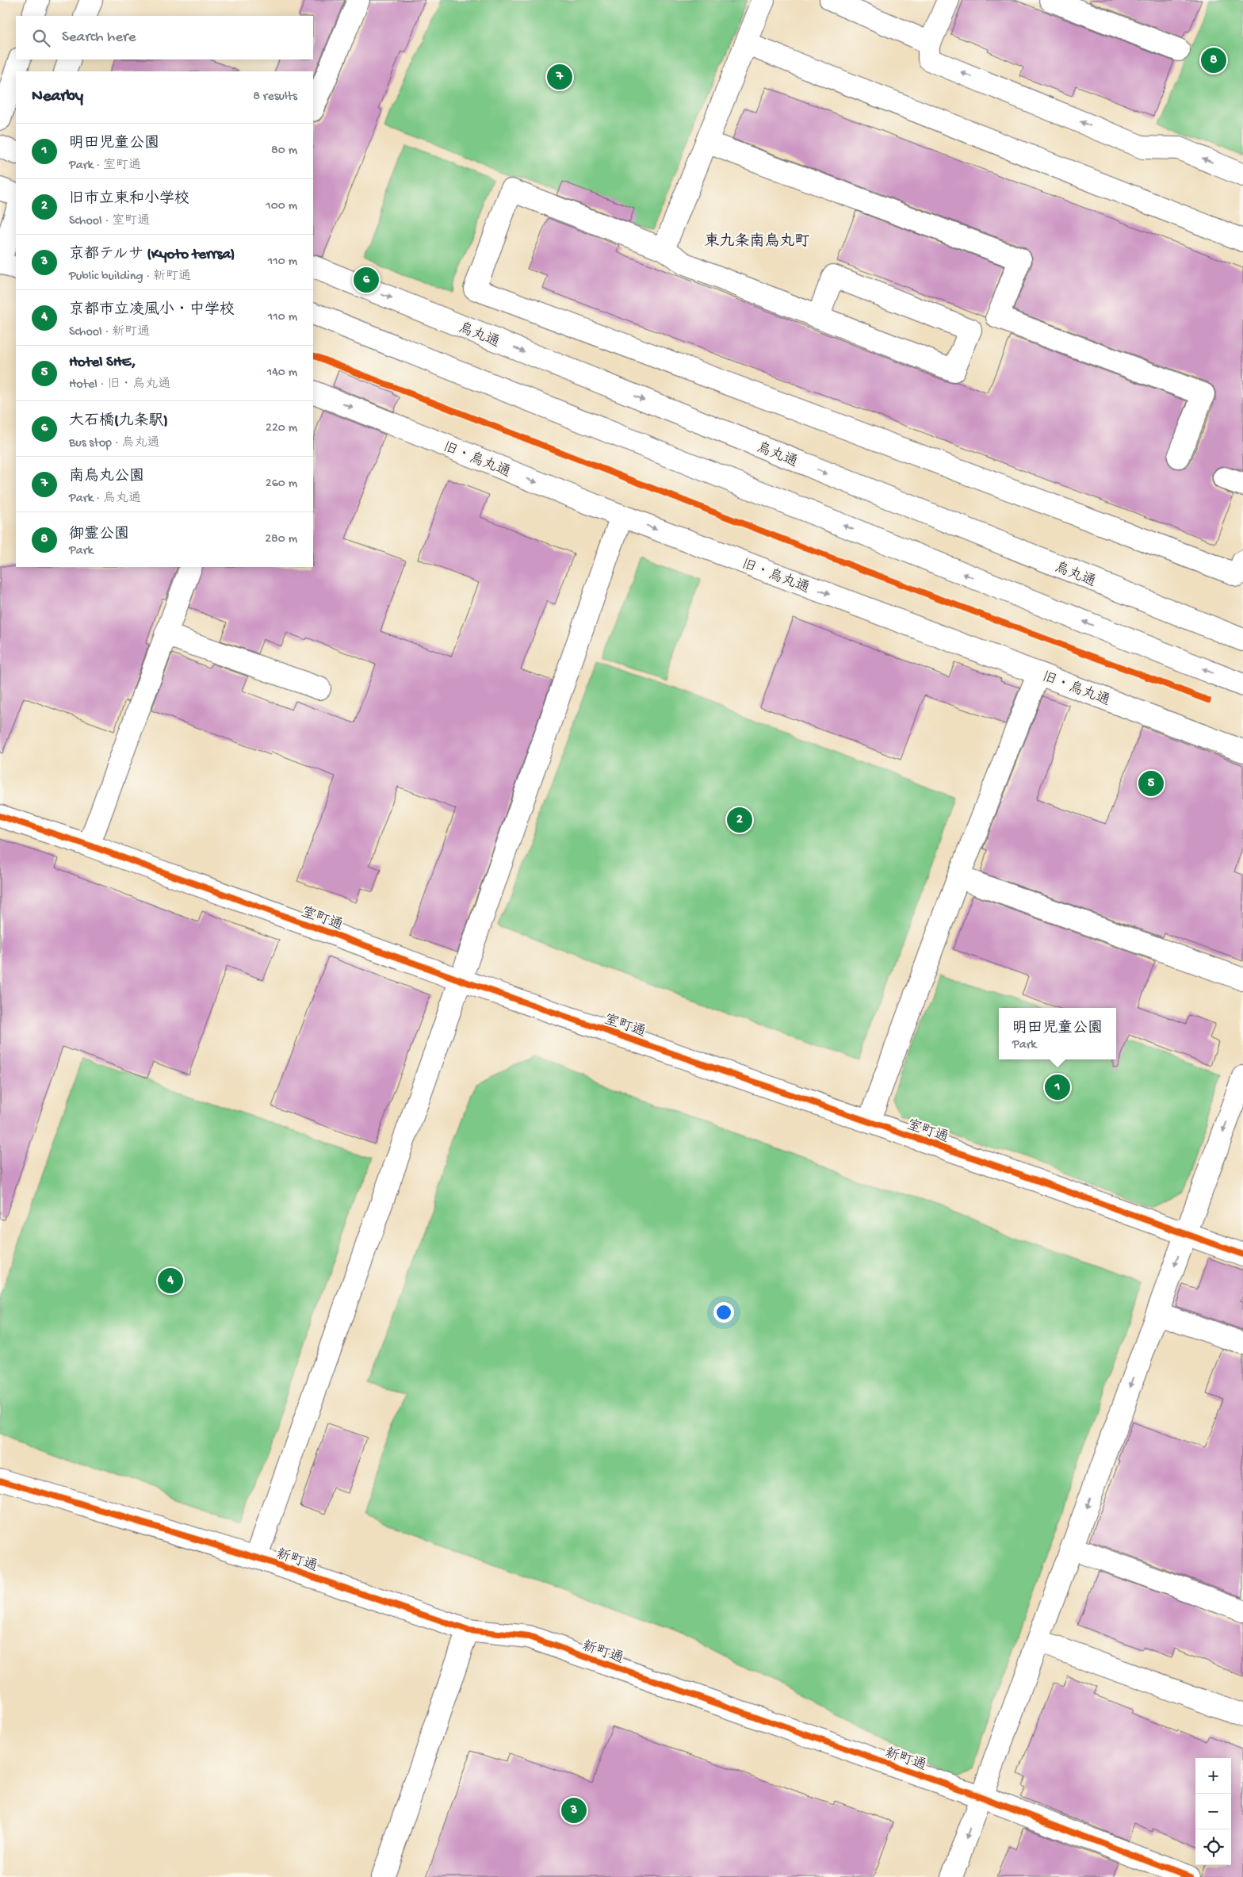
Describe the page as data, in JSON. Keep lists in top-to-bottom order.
{
  "streets": {
    "street": [
      "烏丸通",
      "旧・烏丸通",
      "室町通",
      "新町通"
    ]
  },
  "districts": ["東九条南烏丸町"],
  "page": {
    "search": "Search here",
    "pins": [
      "8",
      "7",
      "6",
      "5",
      "2",
      "1",
      "4",
      "3"
    ],
    "heading": ["Nearby", "8 results"],
    "list": [
      {
        "mark": "1",
        "name": "明田児童公園",
        "note": "Park · 室町通",
        "value": "80 m"
      },
      {
        "mark": "2",
        "name": "旧市立東和小学校",
        "note": "School · 室町通",
        "value": "100 m"
      },
      {
        "mark": "3",
        "name": "京都テルサ (Kyoto terrsa)",
        "note": "Public building · 新町通",
        "value": "110 m"
      },
      {
        "mark": "4",
        "name": "京都市立凌風小・中学校",
        "note": "School · 新町通",
        "value": "110 m"
      },
      {
        "mark": "5",
        "name": "Hotel SHE,",
        "note": "Hotel · 旧・烏丸通",
        "value": "140 m"
      },
      {
        "mark": "6",
        "name": "大石橋(九条駅)",
        "note": "Bus stop · 烏丸通",
        "value": "220 m"
      },
      {
        "mark": "7",
        "name": "南烏丸公園",
        "note": "Park · 烏丸通",
        "value": "260 m"
      },
      {
        "mark": "8",
        "name": "御霊公園",
        "note": "Park",
        "value": "280 m"
      }
    ],
    "popup": ["明田児童公園", "Park"],
    "map_buttons": ["+", "−"]
  }
}
